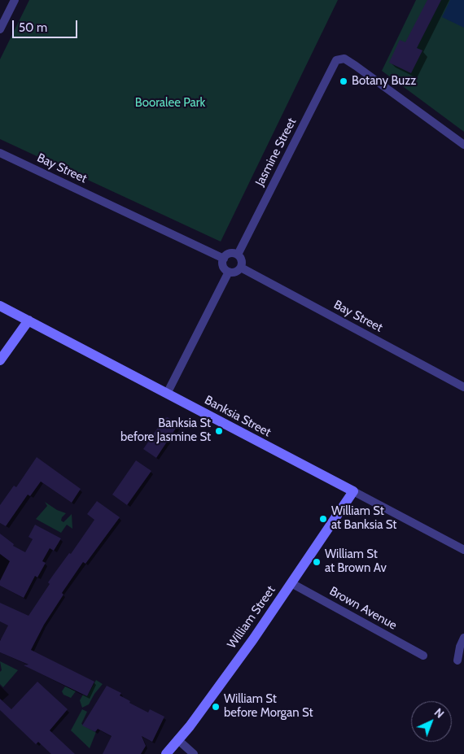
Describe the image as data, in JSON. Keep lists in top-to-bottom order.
{
  "streets": {
    "street": [
      "Jasmine Street",
      "Bay Street",
      "Banksia Street",
      "Brown Avenue",
      "William Street"
    ]
  },
  "crossings": [
    ["Jasmine Street", "Bay Street"],
    ["Banksia Street", "William Street"],
    ["Brown Avenue", "William Street"]
  ],
  "parks": ["Booralee Park"],
  "places": [
    "Botany Buzz",
    "Banksia St before Jasmine St",
    "William St at Banksia St",
    "William St at Brown Av",
    "William St before Morgan St"
  ],
  "scale_bar": "50 m",
  "north": "top right"
}
